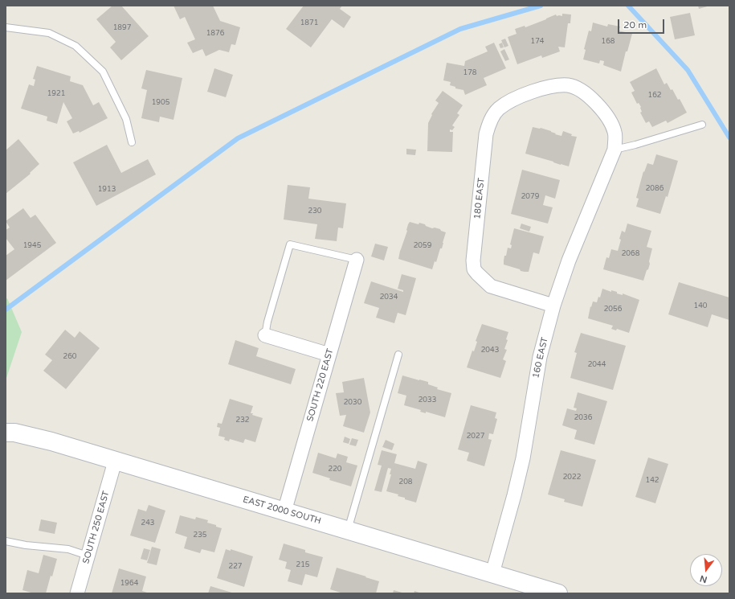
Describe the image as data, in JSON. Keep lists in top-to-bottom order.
{
  "streets": {
    "street": [
      "180 EAST",
      "160 EAST",
      "SOUTH 220 EAST",
      "EAST 2000 SOUTH",
      "SOUTH 250 EAST"
    ]
  },
  "crossings": [
    ["180 EAST", "160 EAST"],
    ["160 EAST", "EAST 2000 SOUTH"],
    ["SOUTH 220 EAST", "EAST 2000 SOUTH"],
    ["EAST 2000 SOUTH", "SOUTH 250 EAST"]
  ],
  "house_numbers": [
    "1871",
    "1897",
    "1876",
    "174",
    "168",
    "178",
    "1921",
    "162",
    "1905",
    "2086",
    "1913",
    "2079",
    "230",
    "1945",
    "2059",
    "2068",
    "2034",
    "140",
    "2056",
    "2043",
    "260",
    "2044",
    "2033",
    "2030",
    "2036",
    "232",
    "2027",
    "220",
    "2022",
    "142",
    "208",
    "243",
    "235",
    "215",
    "227",
    "1964"
  ],
  "scale_bar": "20 m",
  "north": "bottom"
}
